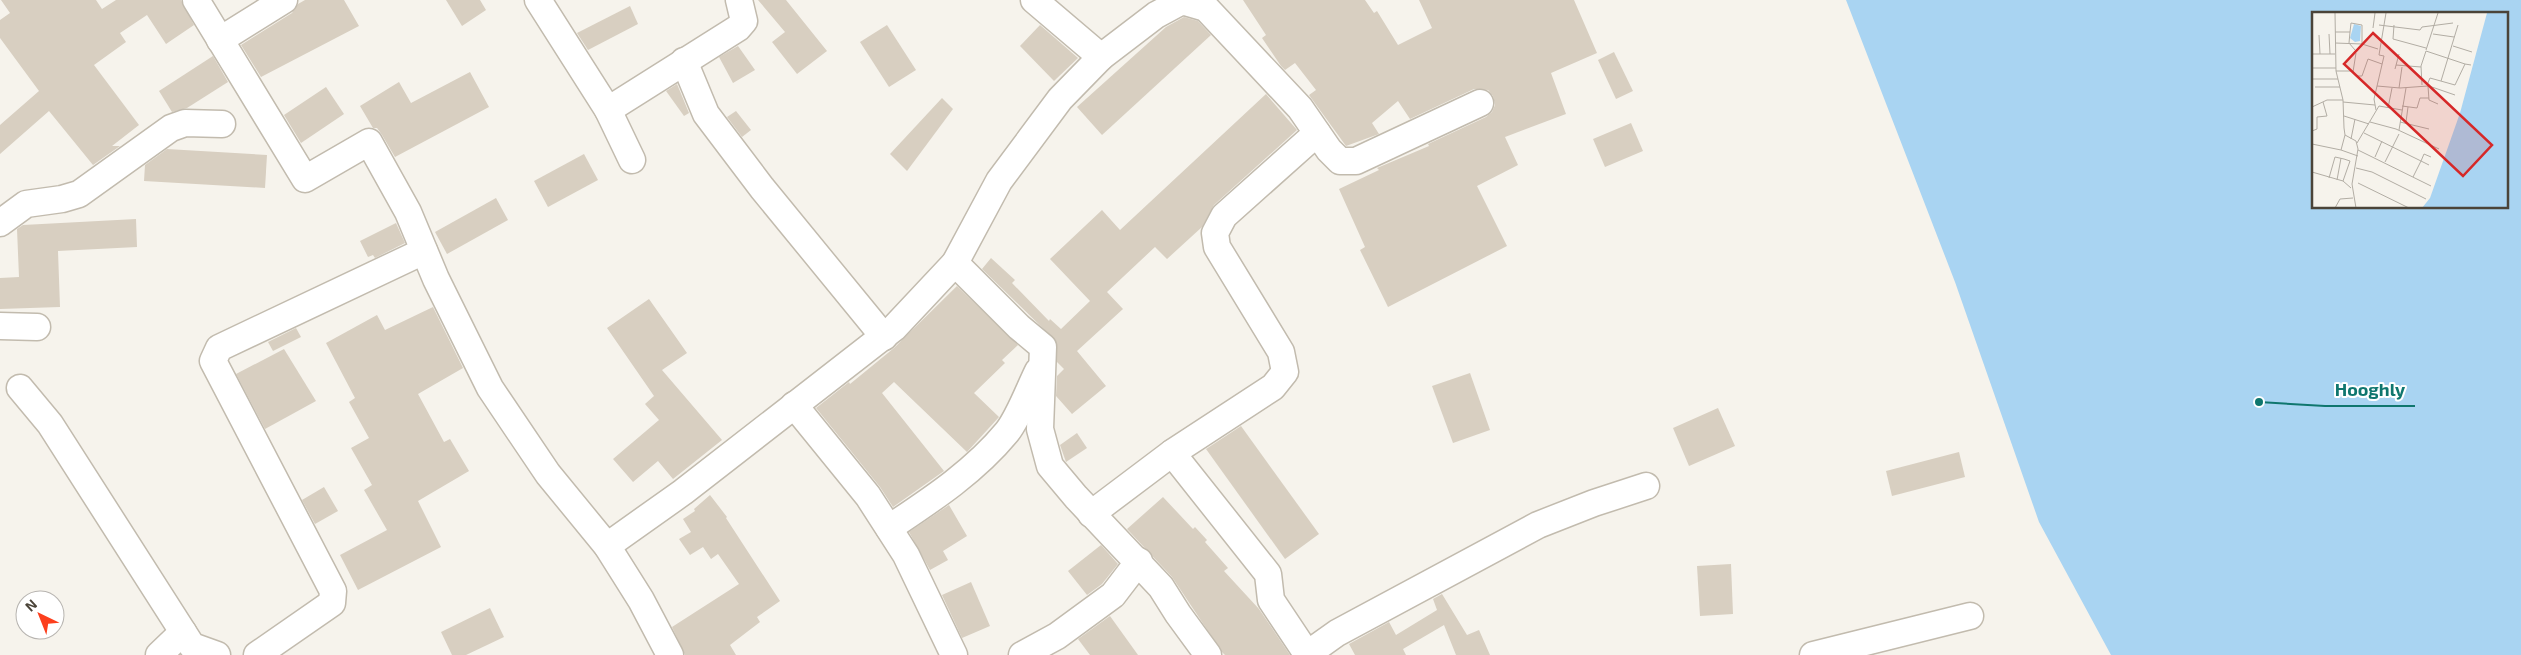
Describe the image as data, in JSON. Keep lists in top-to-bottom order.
{
  "places": ["Hooghly"],
  "north": "top left"
}
